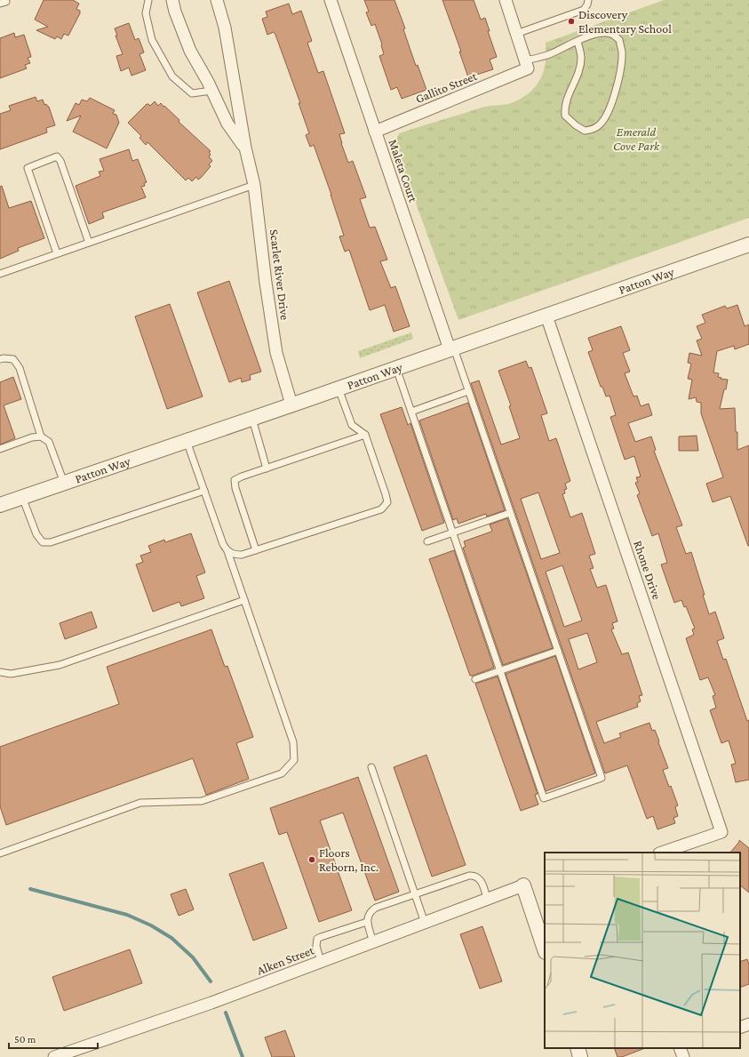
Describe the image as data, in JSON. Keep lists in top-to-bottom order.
{
  "streets": {
    "street": [
      "Gallito Street",
      "Maleta Court",
      "Scarlet River Drive",
      "Patton Way",
      "Rhone Drive",
      "Alken Street"
    ]
  },
  "crossings": [
    ["Gallito Street", "Maleta Court"],
    ["Maleta Court", "Patton Way"],
    ["Scarlet River Drive", "Patton Way"],
    ["Patton Way", "Rhone Drive"]
  ],
  "parks": ["Emerald Cove Park"],
  "places": ["Discovery Elementary School", "Floors Reborn, Inc."],
  "scale_bar": "50 m"
}
